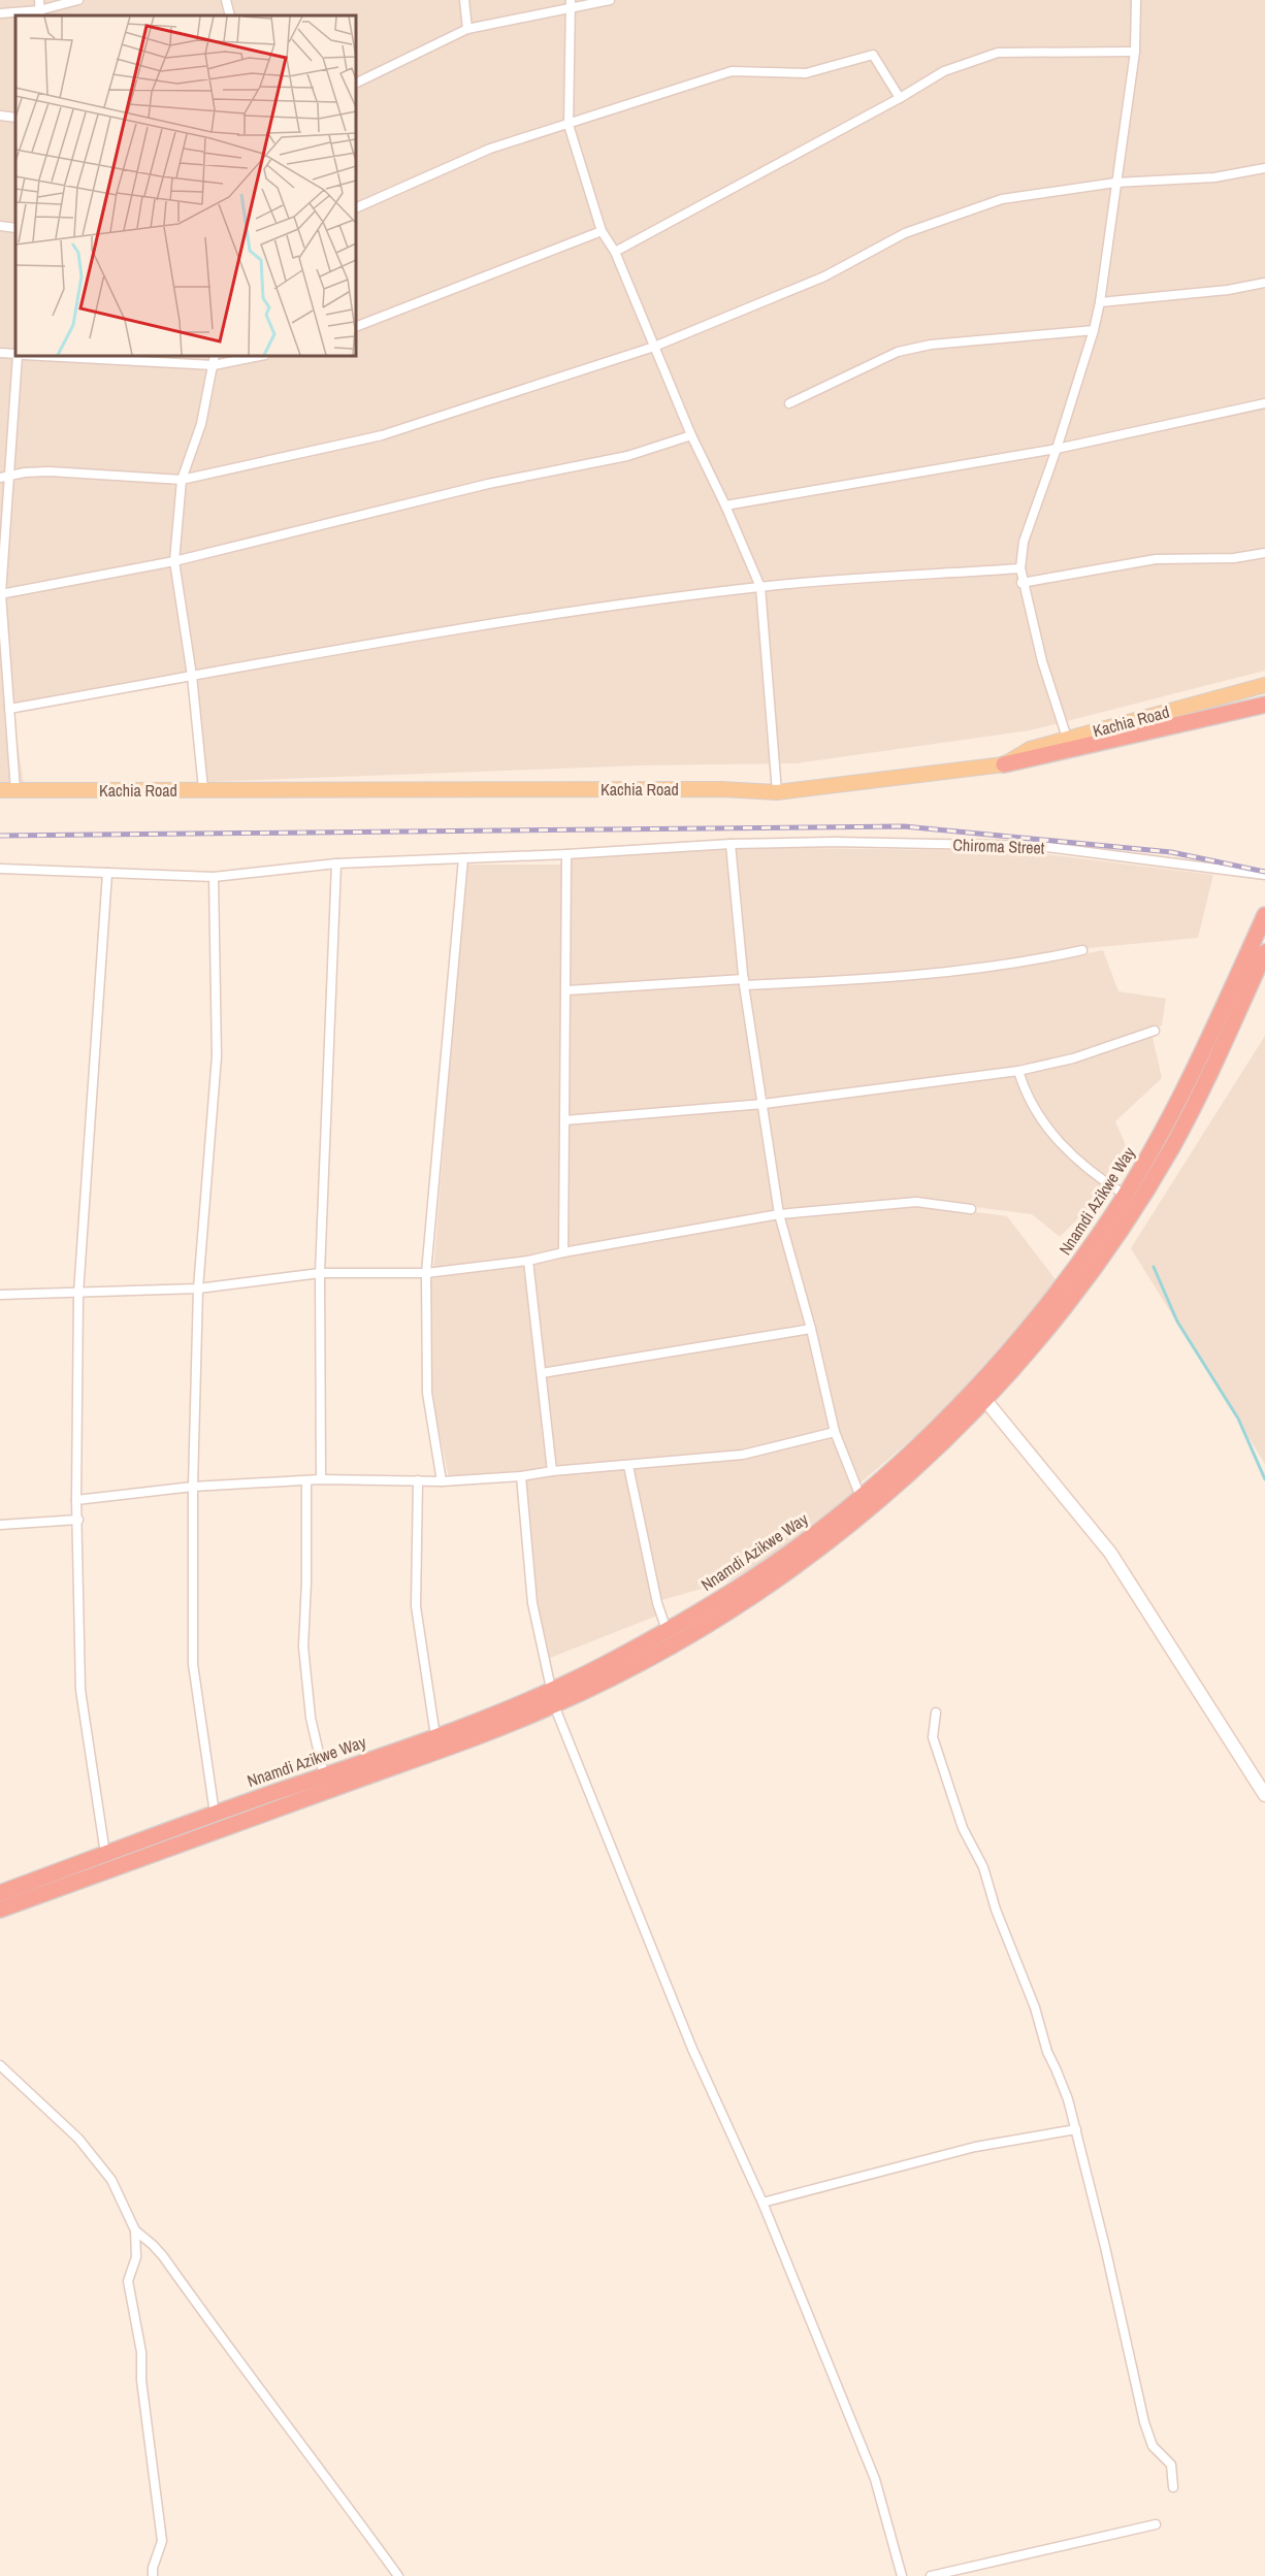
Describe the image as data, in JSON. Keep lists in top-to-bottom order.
{
  "streets": {
    "highway": ["Nnamdi Azikwe Way"],
    "main road": ["Kachia Road"],
    "street": ["Chiroma Street"]
  }
}
